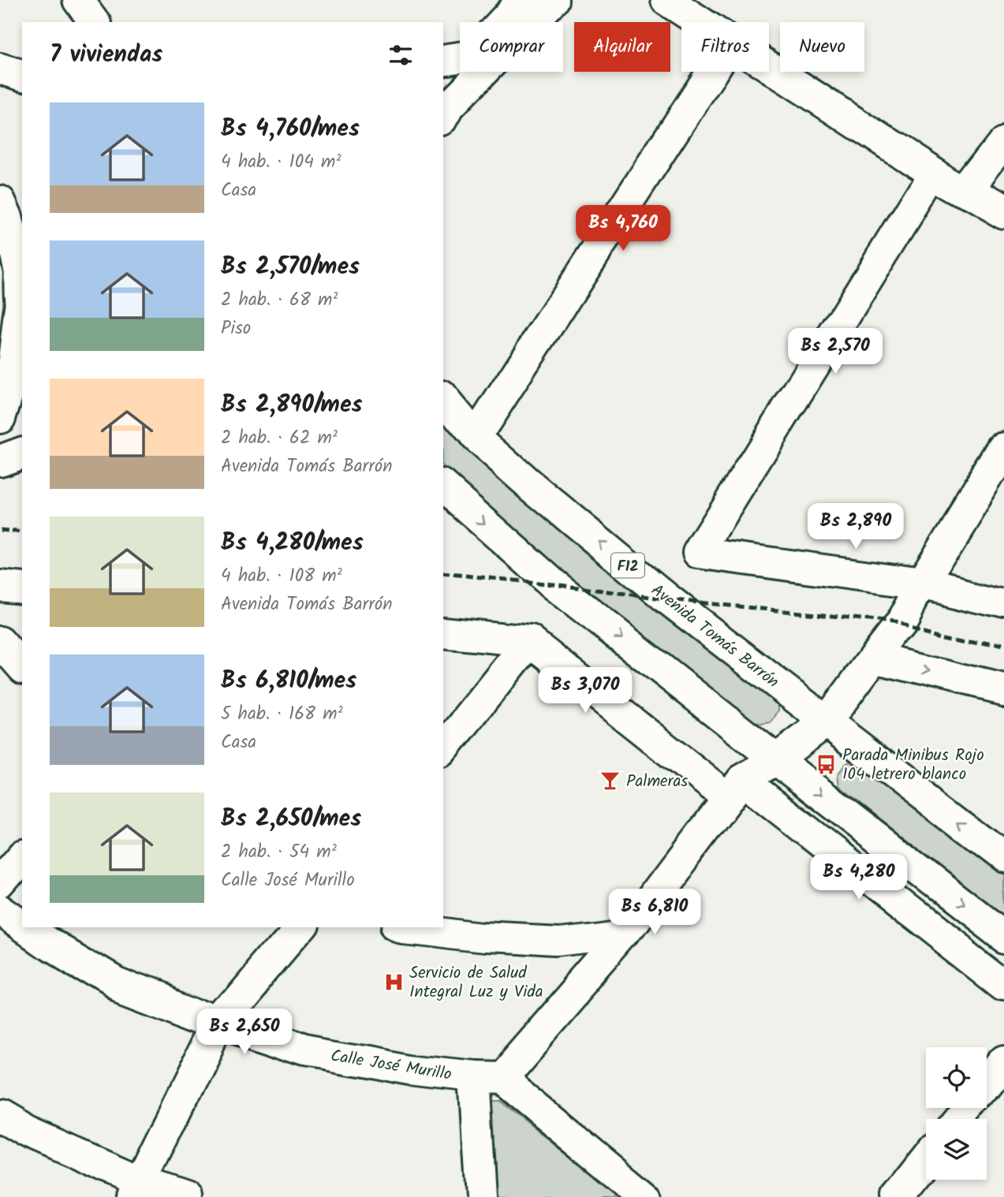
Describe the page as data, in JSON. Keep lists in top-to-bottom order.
{
  "streets": {
    "main road": ["F12", "Avenida Tomás Barrón", "Calle José Murillo"]
  },
  "places": {
    "bus stop": ["Parada Minibus Rojo 104 letrero blanco"],
    "bar": ["Palmeras"],
    "hospital": ["Servicio de Salud Integral Luz y Vida"]
  },
  "page": {
    "chip": [
      "Comprar",
      "Alquilar",
      "Filtros",
      "Nuevo"
    ],
    "heading": "7 viviendas",
    "list": [
      {
        "name": "Bs 4,760/mes",
        "note": "4 hab. · 104 m² · Casa"
      },
      {
        "name": "Bs 2,570/mes",
        "note": "2 hab. · 68 m² · Piso"
      },
      {
        "name": "Bs 2,890/mes",
        "note": "2 hab. · 62 m² · Avenida Tomás Barrón"
      },
      {
        "name": "Bs 4,280/mes",
        "note": "4 hab. · 108 m² · Avenida Tomás Barrón"
      },
      {
        "name": "Bs 6,810/mes",
        "note": "5 hab. · 168 m² · Casa"
      },
      {
        "name": "Bs 2,650/mes",
        "note": "2 hab. · 54 m² · Calle José Murillo"
      }
    ],
    "price": [
      "Bs 4,760",
      "Bs 2,570",
      "Bs 2,890",
      "Bs 3,070",
      "Bs 4,280",
      "Bs 6,810",
      "Bs 2,650"
    ]
  }
}
